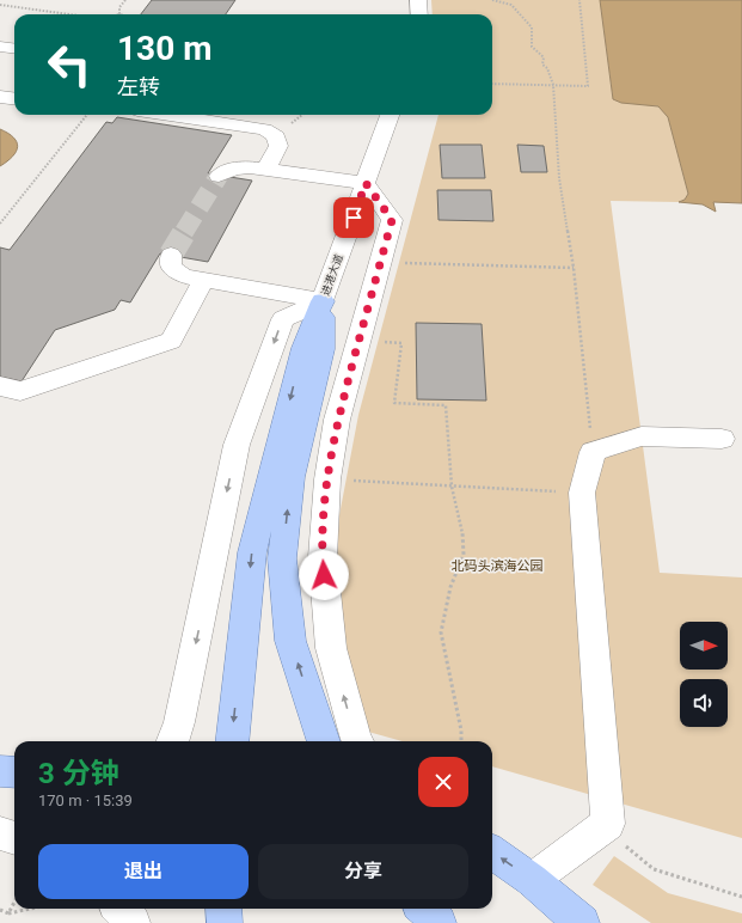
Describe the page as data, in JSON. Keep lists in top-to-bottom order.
{
  "streets": {
    "street": ["进港大道"]
  },
  "parks": ["北码头滨海公园"],
  "north": "right",
  "page": {
    "turn": ["130 m", "左转"],
    "heading": ["3 分钟", "170 m · 15:39"],
    "buttons": ["退出", "分享"]
  }
}
